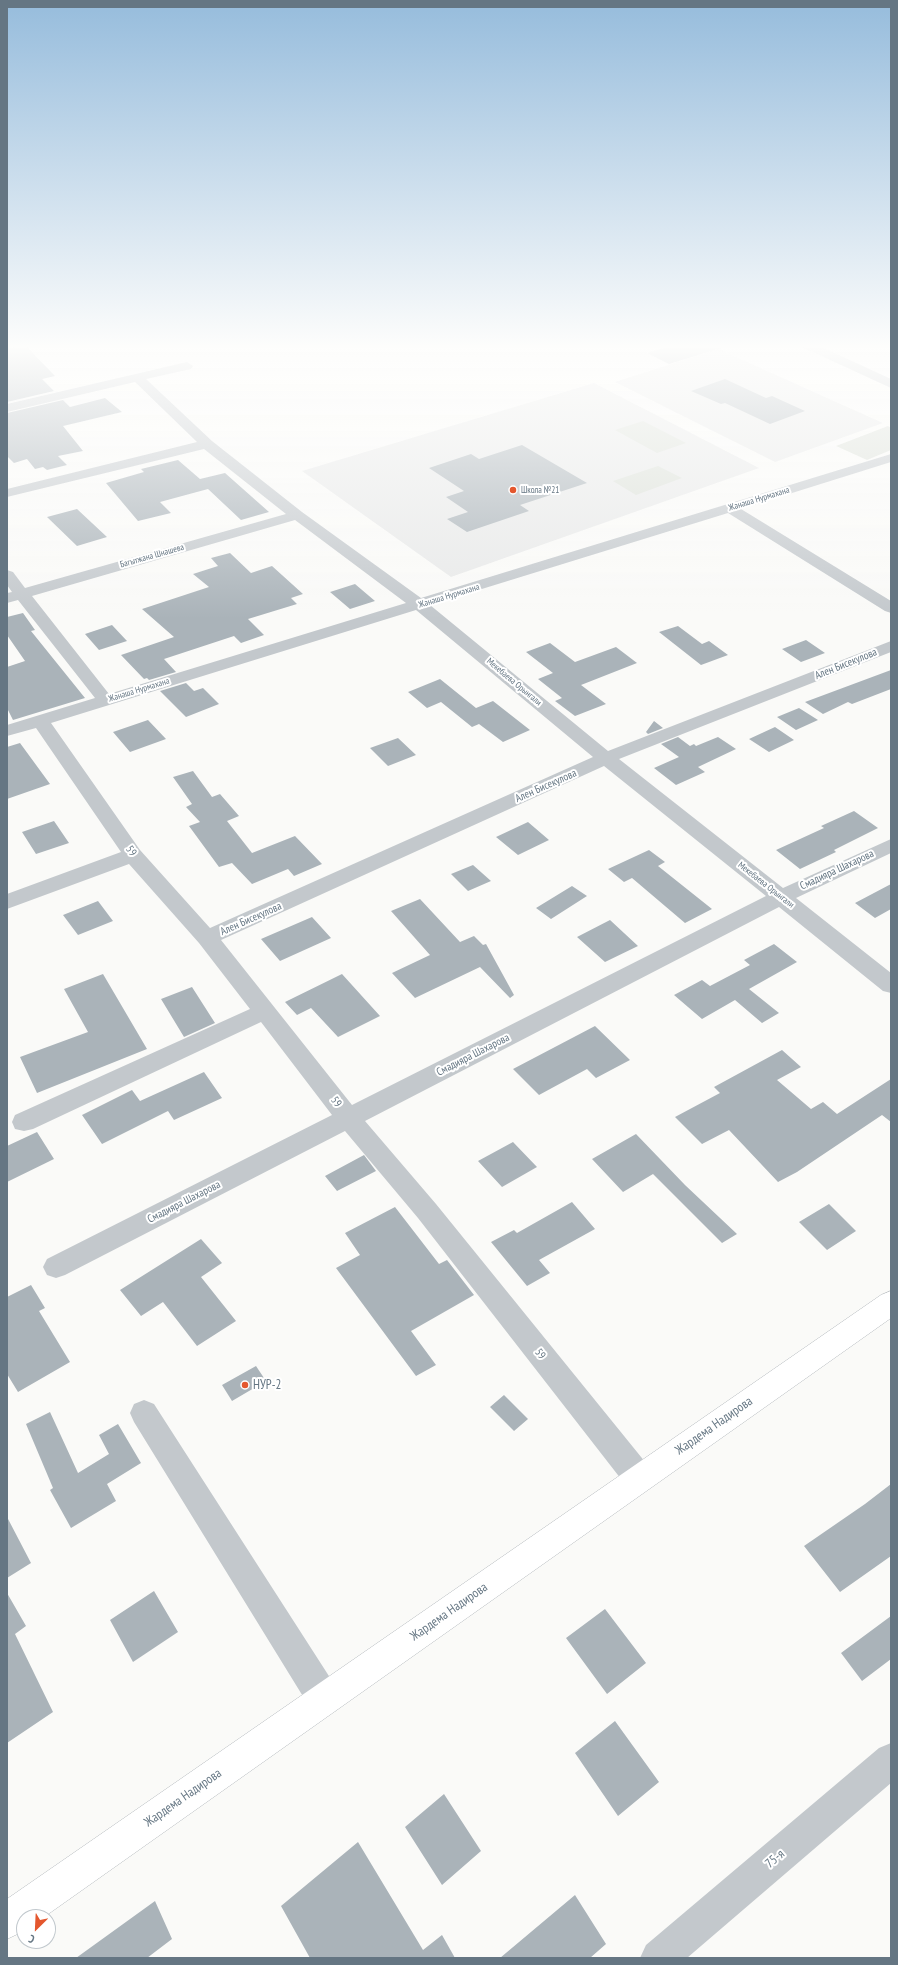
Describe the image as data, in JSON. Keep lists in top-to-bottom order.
{
  "streets": {
    "highway": ["Жардема Надирова"],
    "street": [
      "Жанаша Нурмахана",
      "Багытжана Шнашева",
      "Ален Бисекулова",
      "Мекебаева Орынгали",
      "59",
      "Смадияра Шахарова",
      "75-я"
    ]
  },
  "crossings": [
    ["Жанаша Нурмахана", "Мекебаева Орынгали"],
    ["Жанаша Нурмахана", "59"],
    ["Багытжана Шнашева", "Мекебаева Орынгали"],
    ["Ален Бисекулова", "Мекебаева Орынгали"],
    ["Ален Бисекулова", "59"],
    ["Мекебаева Орынгали", "Смадияра Шахарова"],
    ["59", "Смадияра Шахарова"],
    ["59", "Жардема Надирова"]
  ],
  "places": ["Школа №21", "НУР-2"],
  "north": "bottom left"
}
